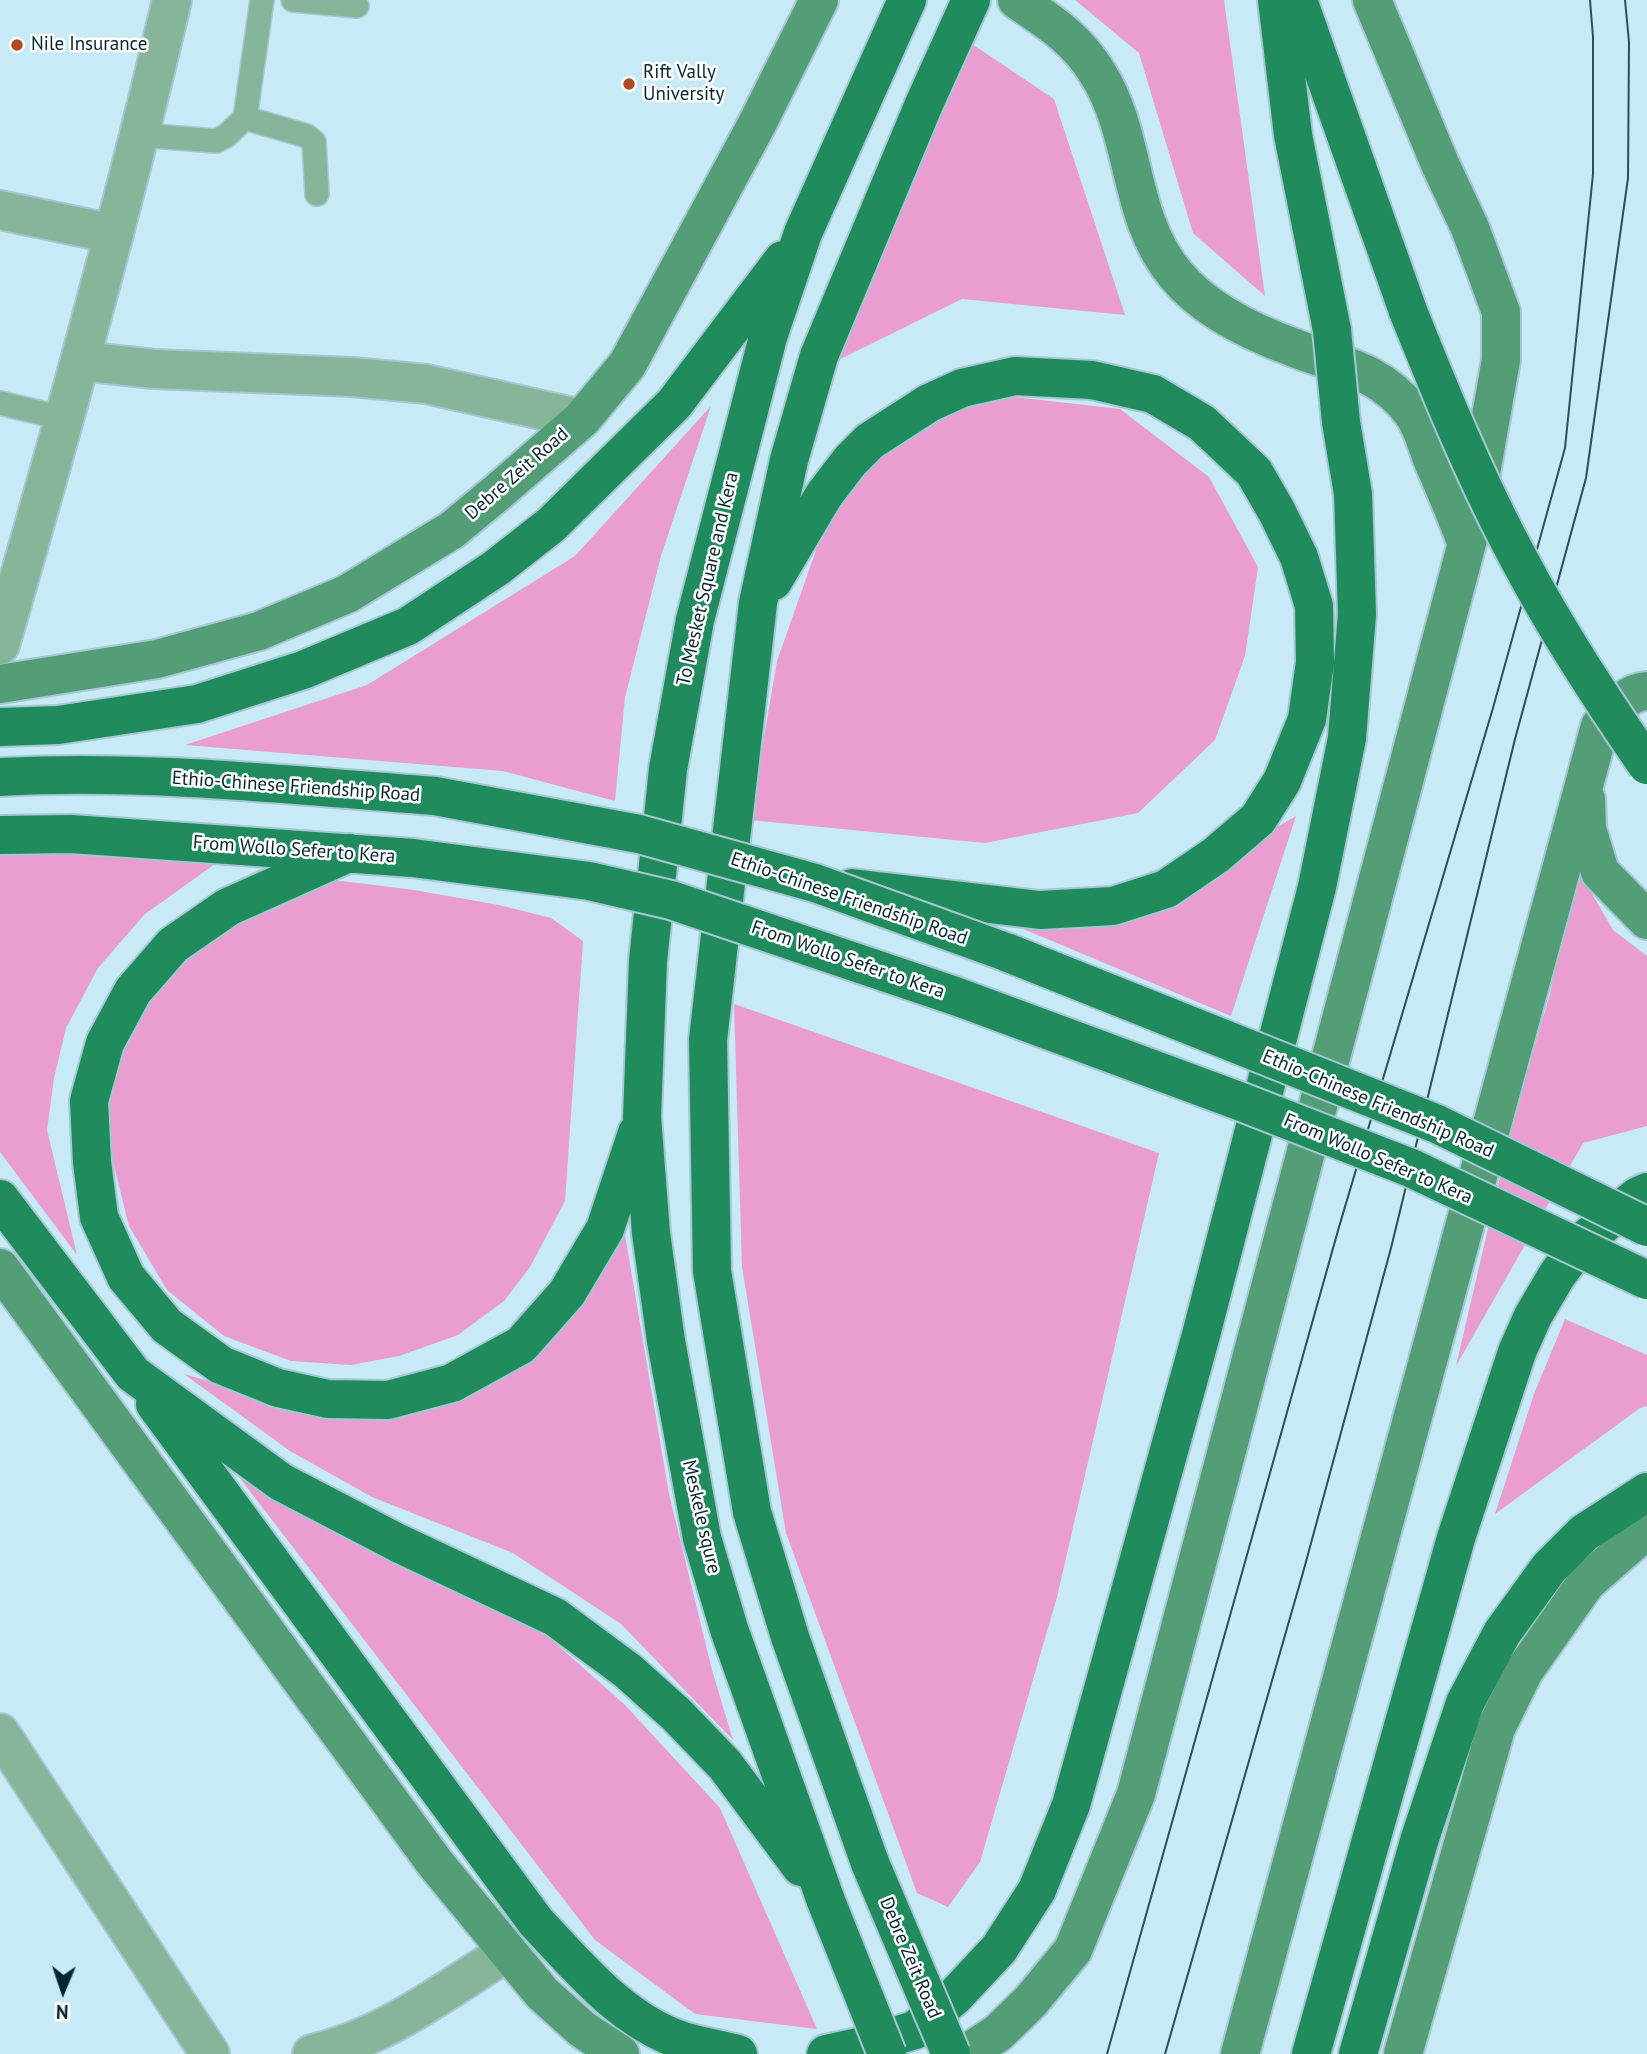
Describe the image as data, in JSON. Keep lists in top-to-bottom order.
{
  "streets": {
    "main road": [
      "Debre Zeit Road",
      "To Mesket Square and Kera",
      "Ethio-Chinese Friendship Road",
      "From Wollo Sefer to Kera",
      "Meskele squre"
    ]
  },
  "crossings": [
    ["To Mesket Square and Kera", "Meskele squre"]
  ],
  "places": ["Nile Insurance", "Rift Vally University"],
  "north": "bottom"
}
